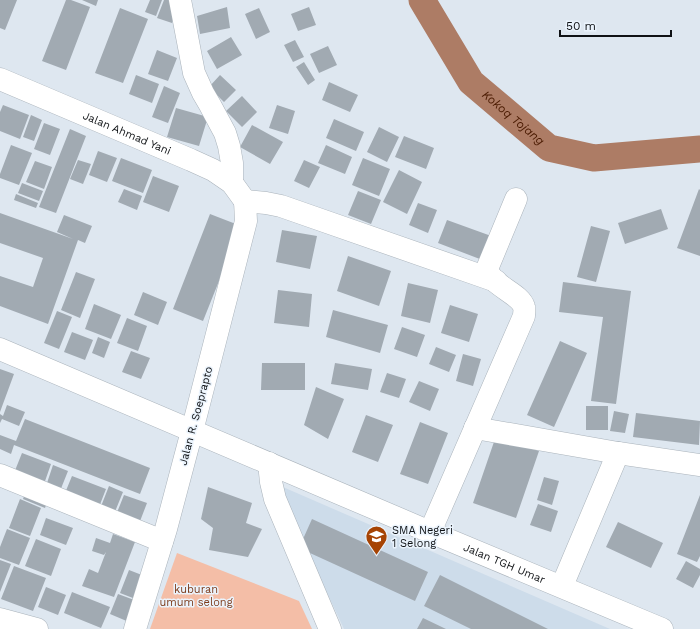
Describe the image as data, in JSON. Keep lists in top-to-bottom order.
{
  "streets": {
    "street": ["Jalan Ahmad Yani", "Jalan R. Soeprapto", "Jalan TGH Umar"]
  },
  "crossings": [
    ["Jalan Ahmad Yani", "Jalan R. Soeprapto"],
    ["Jalan R. Soeprapto", "Jalan TGH Umar"]
  ],
  "water": ["Kokoq Tojang"],
  "parks": ["kuburan umum selong"],
  "places": {
    "school or university": ["SMA Negeri 1 Selong"]
  },
  "scale_bar": "50 m"
}
